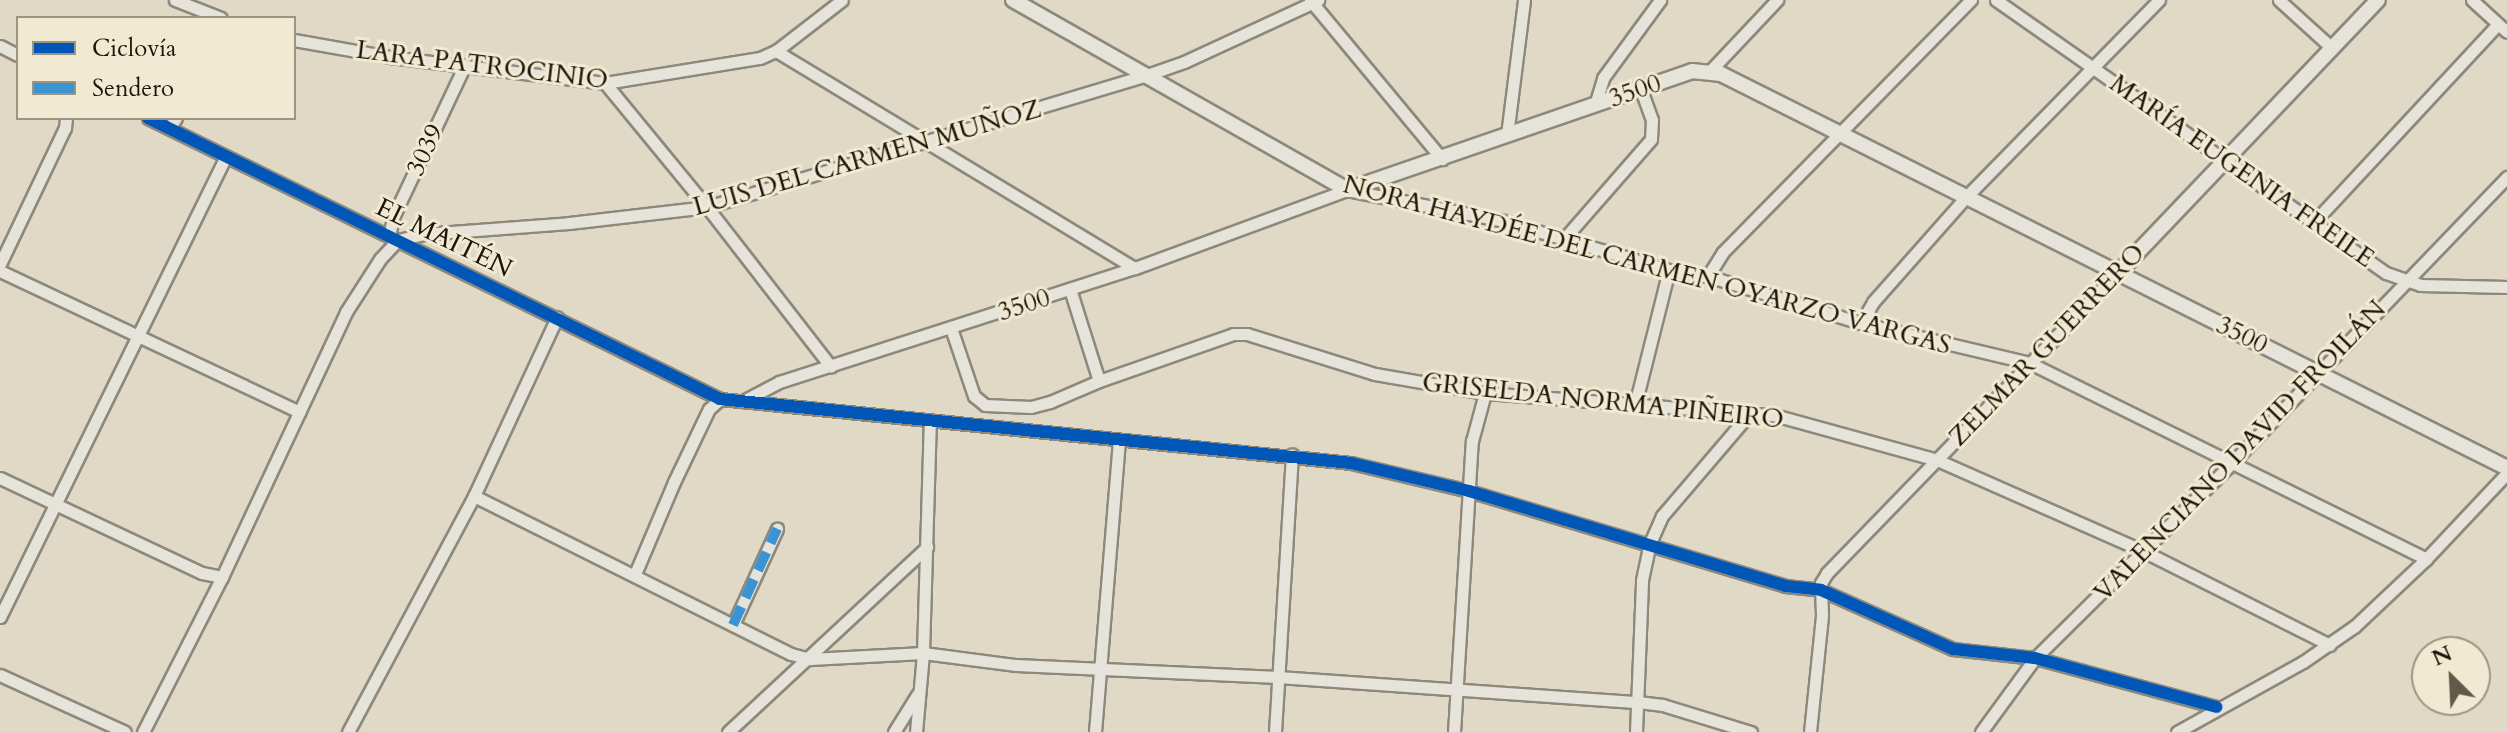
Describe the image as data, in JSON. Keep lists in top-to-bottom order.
{
  "streets": {
    "street": [
      "LARA PATROCINIO",
      "3500",
      "3039",
      "LUIS DEL CARMEN MUÑOZ",
      "MARÍA EUGENIA FREILE",
      "EL MAITÉN",
      "NORA HAYDÉE DEL CARMEN OYARZO VARGAS",
      "ZELMAR GUERRERO",
      "GRISELDA NORMA PIÑEIRO",
      "VALENCIANO DAVID FROILÁN"
    ]
  },
  "crossings": [
    ["LARA PATROCINIO", "3039"],
    ["3500", "NORA HAYDÉE DEL CARMEN OYARZO VARGAS"],
    ["3500", "ZELMAR GUERRERO"],
    ["3500", "GRISELDA NORMA PIÑEIRO"],
    ["3500", "VALENCIANO DAVID FROILÁN"],
    ["3039", "LUIS DEL CARMEN MUÑOZ"],
    ["3039", "EL MAITÉN"],
    ["LUIS DEL CARMEN MUÑOZ", "EL MAITÉN"],
    ["LUIS DEL CARMEN MUÑOZ", "NORA HAYDÉE DEL CARMEN OYARZO VARGAS"],
    ["MARÍA EUGENIA FREILE", "ZELMAR GUERRERO"],
    ["MARÍA EUGENIA FREILE", "VALENCIANO DAVID FROILÁN"],
    ["NORA HAYDÉE DEL CARMEN OYARZO VARGAS", "ZELMAR GUERRERO"],
    ["NORA HAYDÉE DEL CARMEN OYARZO VARGAS", "VALENCIANO DAVID FROILÁN"],
    ["ZELMAR GUERRERO", "GRISELDA NORMA PIÑEIRO"],
    ["GRISELDA NORMA PIÑEIRO", "VALENCIANO DAVID FROILÁN"]
  ],
  "legend": ["Ciclovía", "Sendero"],
  "north": "top left"
}
